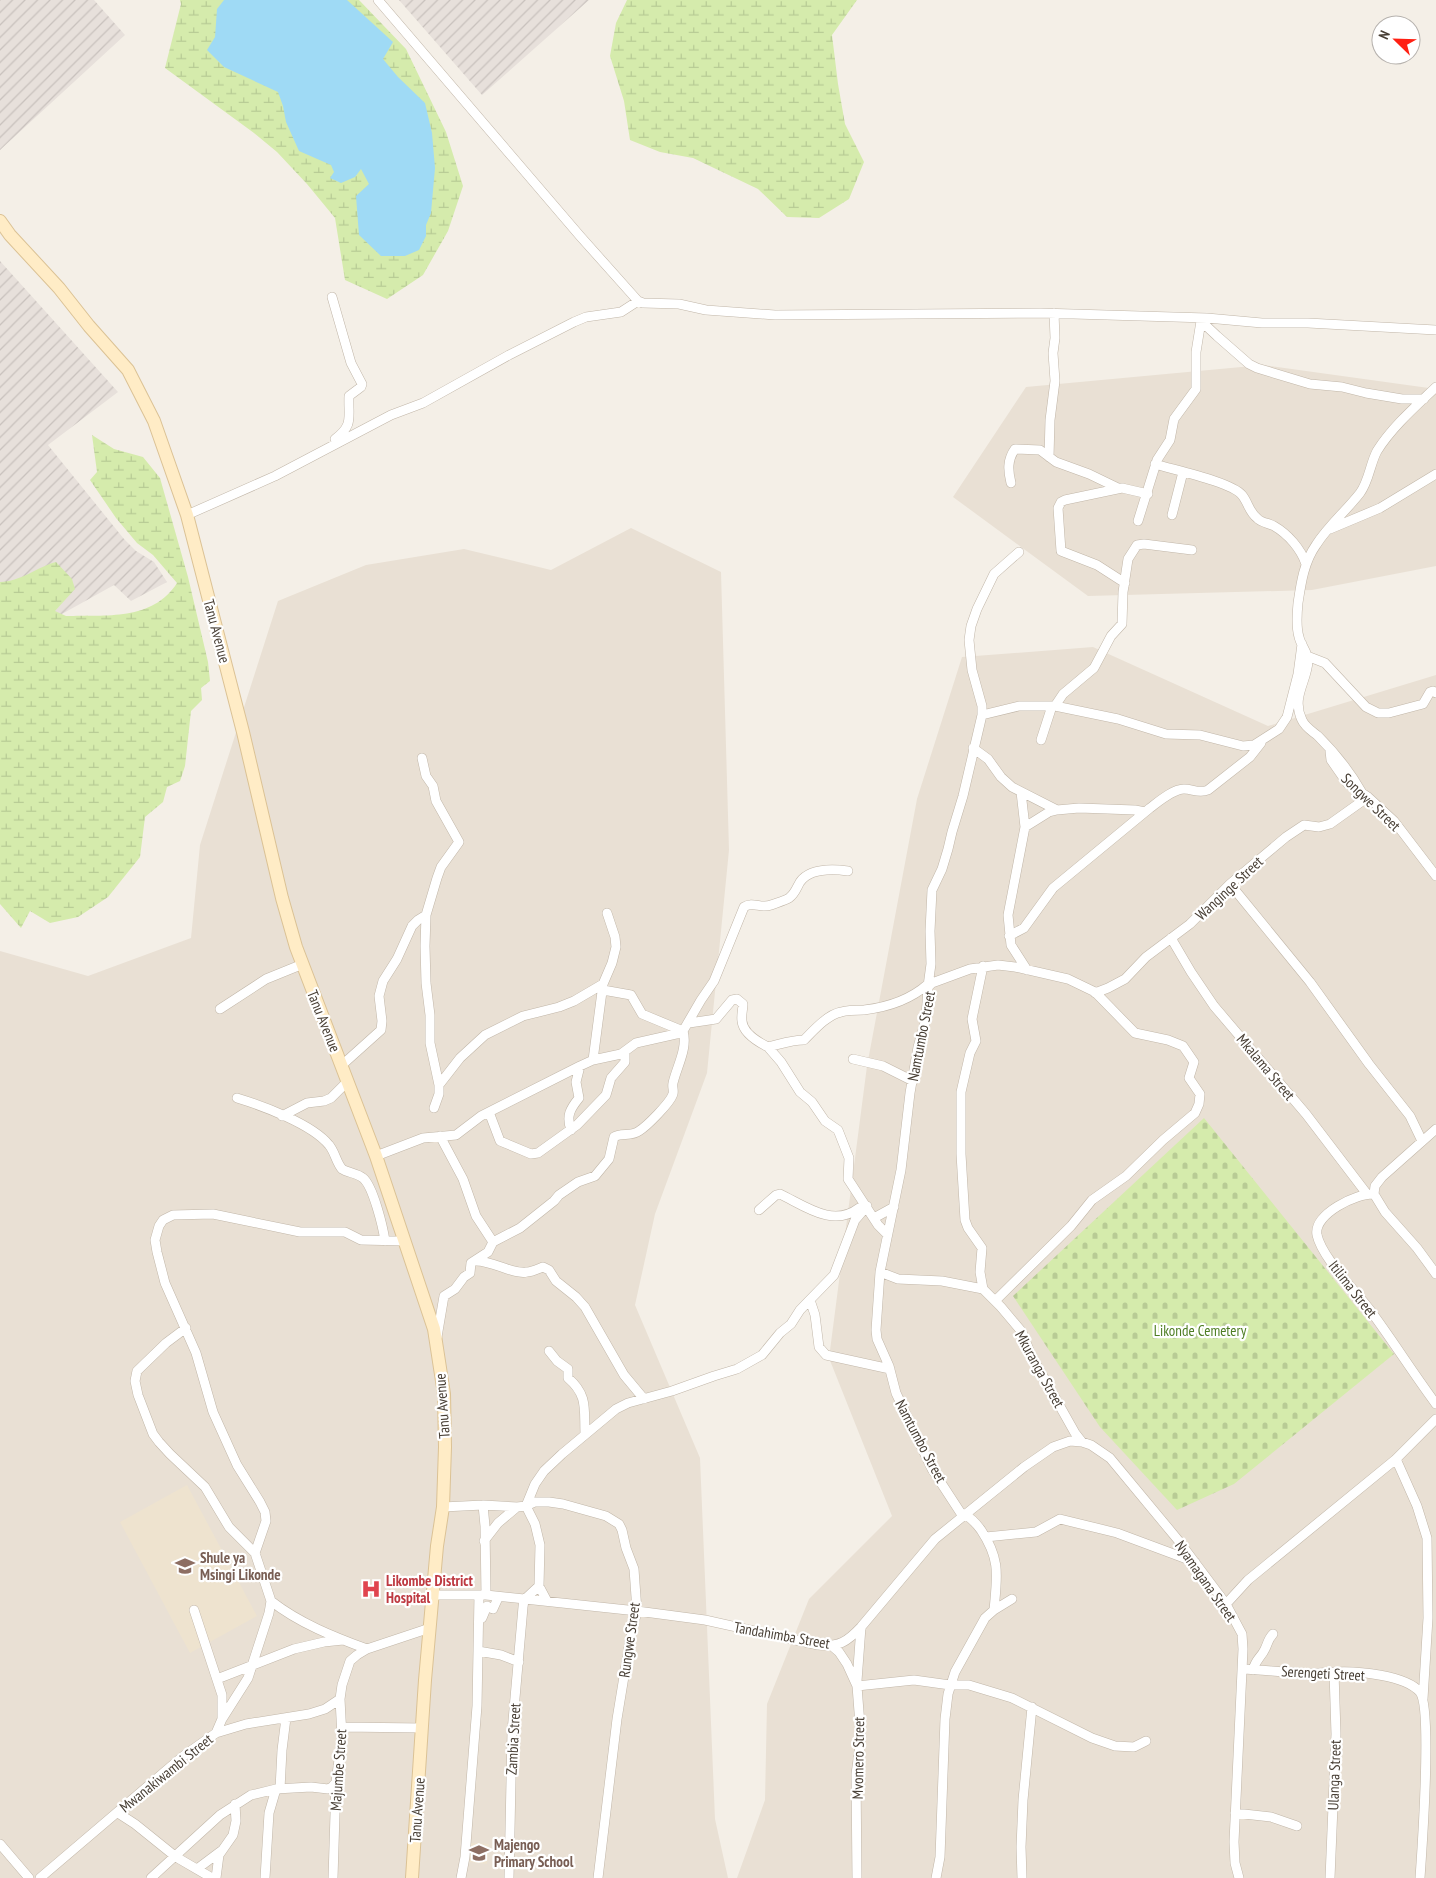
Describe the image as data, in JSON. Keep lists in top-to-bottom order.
{
  "streets": {
    "street": [
      "Tanu Avenue",
      "Songwe Street",
      "Wanginge Street",
      "Namtumbo Street",
      "Mkalama Street",
      "Itilima Street",
      "Mkuranga Street",
      "Nyamagana Street",
      "Tandahimba Street",
      "Rungwe Street",
      "Serengeti Street",
      "Zambia Street",
      "Mvomero Street",
      "Majumbe Street",
      "Mwanakiwambi Street",
      "Ulanga Street"
    ]
  },
  "crossings": [
    ["Tanu Avenue", "Tandahimba Street"],
    ["Tanu Avenue", "Rungwe Street"],
    ["Tanu Avenue", "Majumbe Street"],
    ["Songwe Street", "Wanginge Street"],
    ["Wanginge Street", "Namtumbo Street"],
    ["Wanginge Street", "Mkalama Street"],
    ["Namtumbo Street", "Mkuranga Street"],
    ["Namtumbo Street", "Tandahimba Street"],
    ["Mkalama Street", "Itilima Street"],
    ["Mkuranga Street", "Nyamagana Street"],
    ["Mkuranga Street", "Tandahimba Street"],
    ["Nyamagana Street", "Tandahimba Street"],
    ["Nyamagana Street", "Serengeti Street"],
    ["Tandahimba Street", "Rungwe Street"],
    ["Tandahimba Street", "Zambia Street"],
    ["Tandahimba Street", "Mvomero Street"],
    ["Serengeti Street", "Ulanga Street"],
    ["Majumbe Street", "Mwanakiwambi Street"]
  ],
  "parks": ["Likonde Cemetery"],
  "places": {
    "school or university": ["Shule ya Msingi Likonde", "Majengo Primary School"],
    "hospital": ["Likombe District Hospital"]
  },
  "north": "top left"
}
